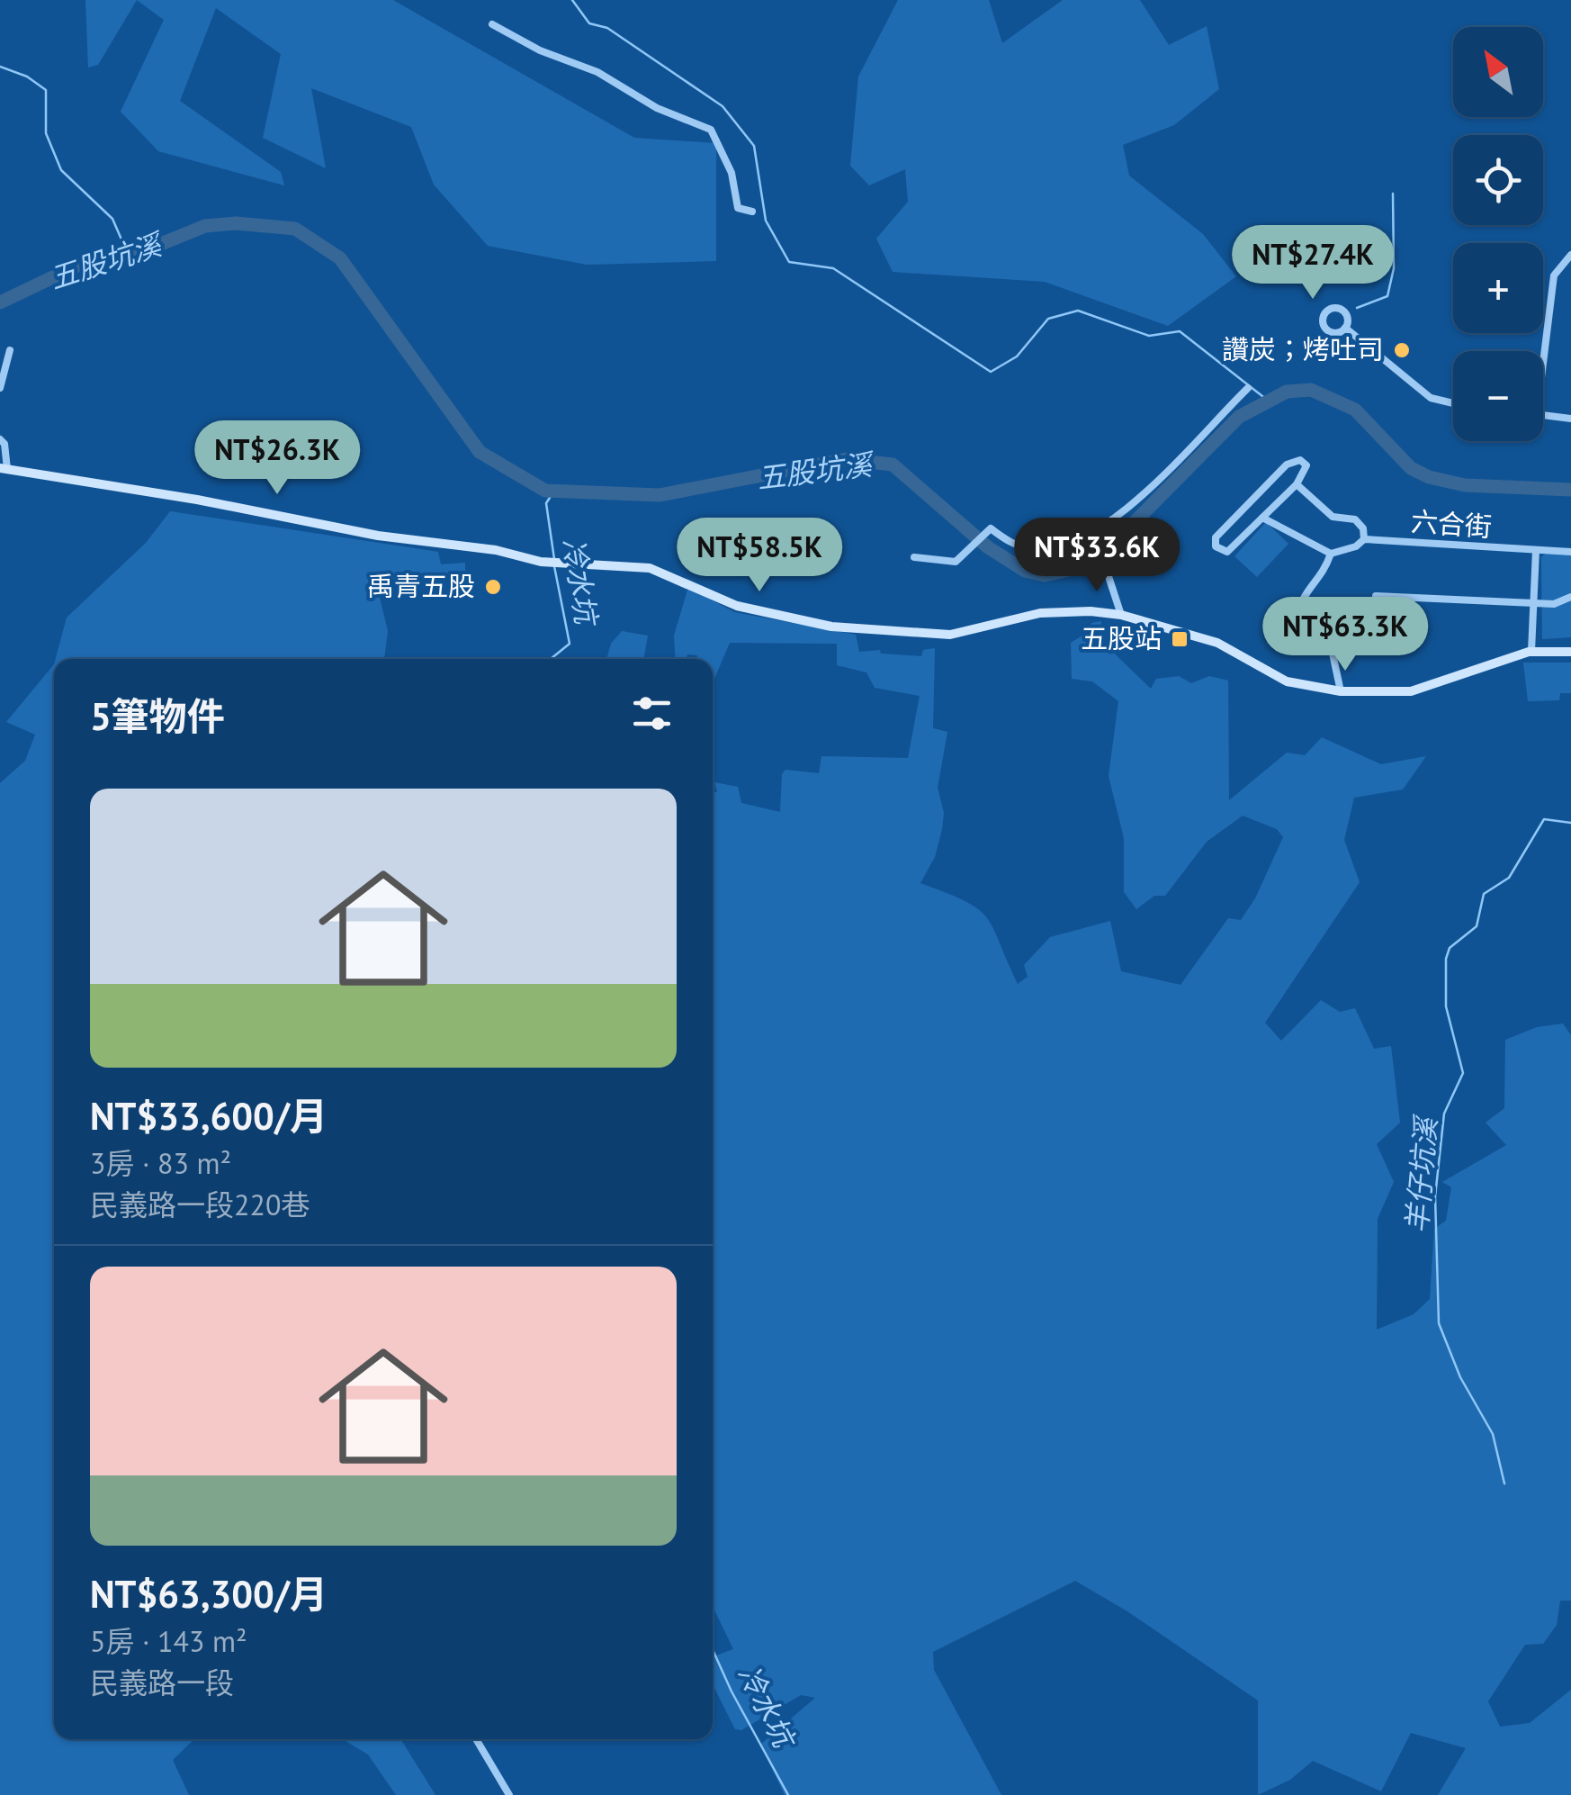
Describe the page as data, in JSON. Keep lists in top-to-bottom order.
{
  "streets": {
    "street": ["六合街"]
  },
  "water": ["五股坑溪", "冷水坑", "羊仔坑溪"],
  "places": {
    "other": ["讚炭；烤吐司", "禹青五股"],
    "transit": ["五股站"]
  },
  "north": "top left",
  "page": {
    "map_buttons": ["+", "−"],
    "price": [
      "NT$27.4K",
      "NT$26.3K",
      "NT$58.5K",
      "NT$33.6K",
      "NT$63.3K"
    ],
    "heading": "5筆物件",
    "list": [
      {
        "name": "NT$33,600/月",
        "note": "3房 · 83 m² · 民義路一段220巷"
      },
      {
        "name": "NT$63,300/月",
        "note": "5房 · 143 m² · 民義路一段"
      }
    ]
  }
}
